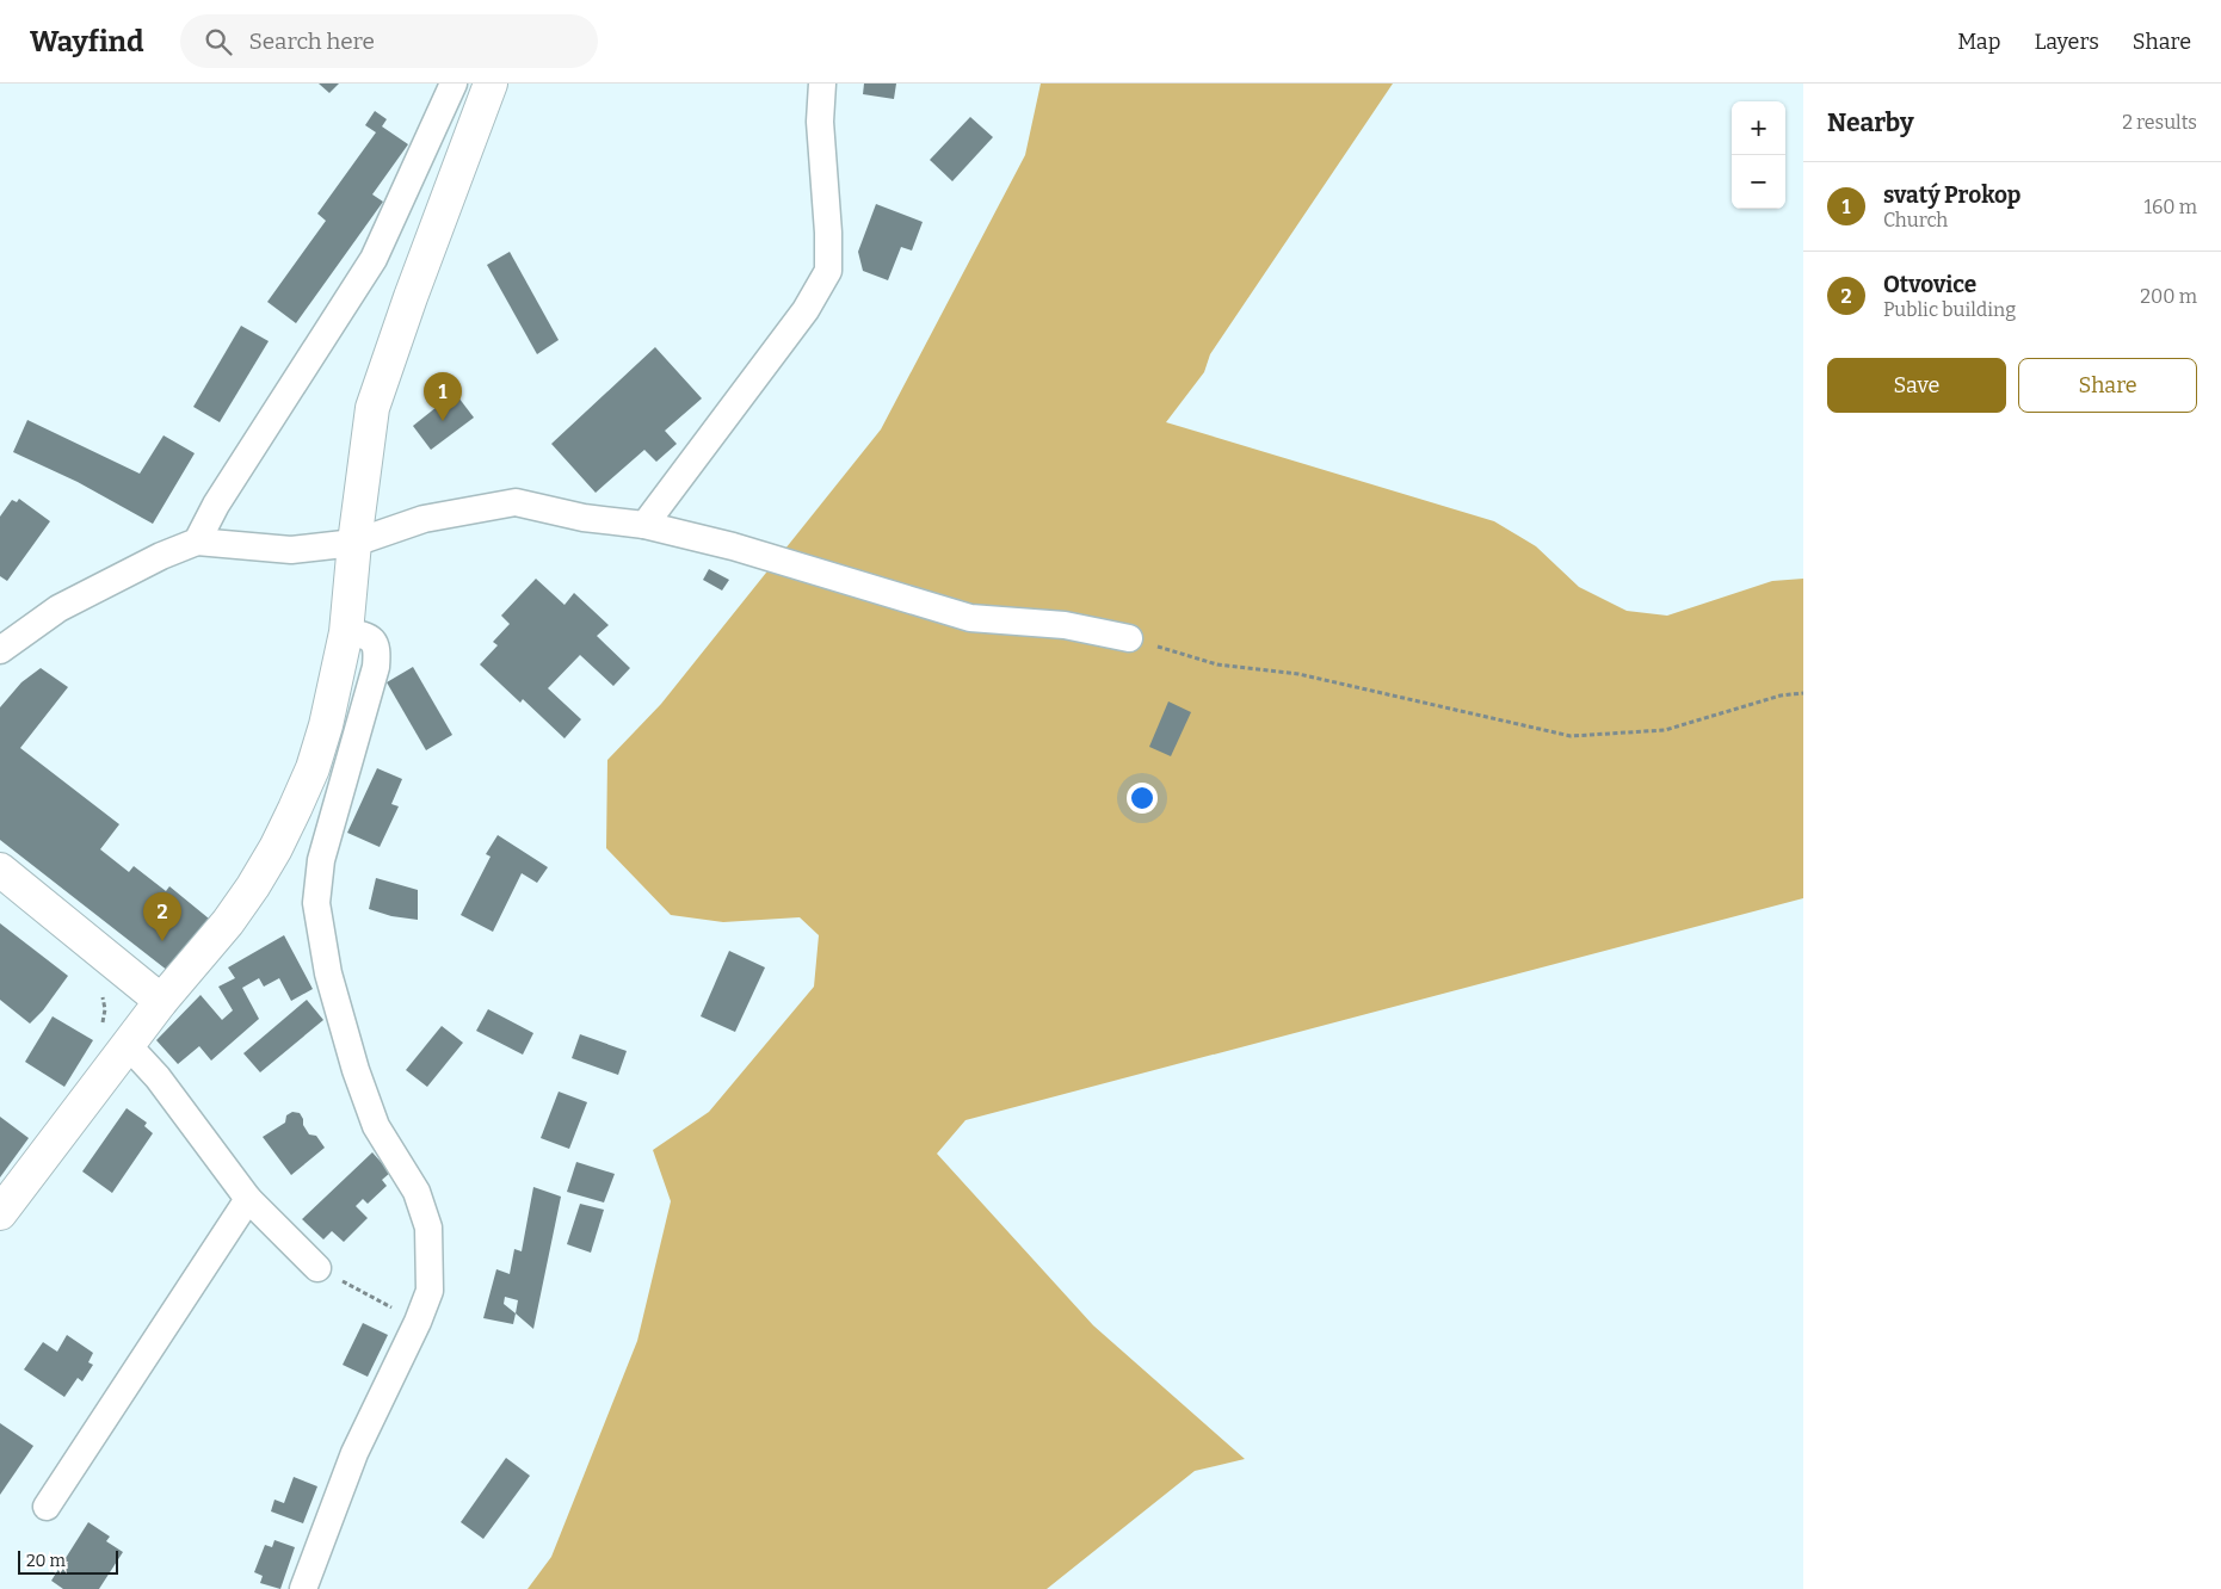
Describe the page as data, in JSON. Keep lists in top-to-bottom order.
{
  "scale_bar": "20 m",
  "page": {
    "header": "Wayfind",
    "search": "Search here",
    "nav": ["Map", "Layers", "Share"],
    "heading": ["Nearby", "2 results"],
    "map_buttons": ["+", "−"],
    "list": [
      {
        "mark": "1",
        "name": "svatý Prokop",
        "note": "Church",
        "value": "160 m"
      },
      {
        "mark": "2",
        "name": "Otvovice",
        "note": "Public building",
        "value": "200 m"
      }
    ],
    "buttons": ["Save", "Share"],
    "pins": ["1", "2"],
    "scale": "20 m"
  }
}
